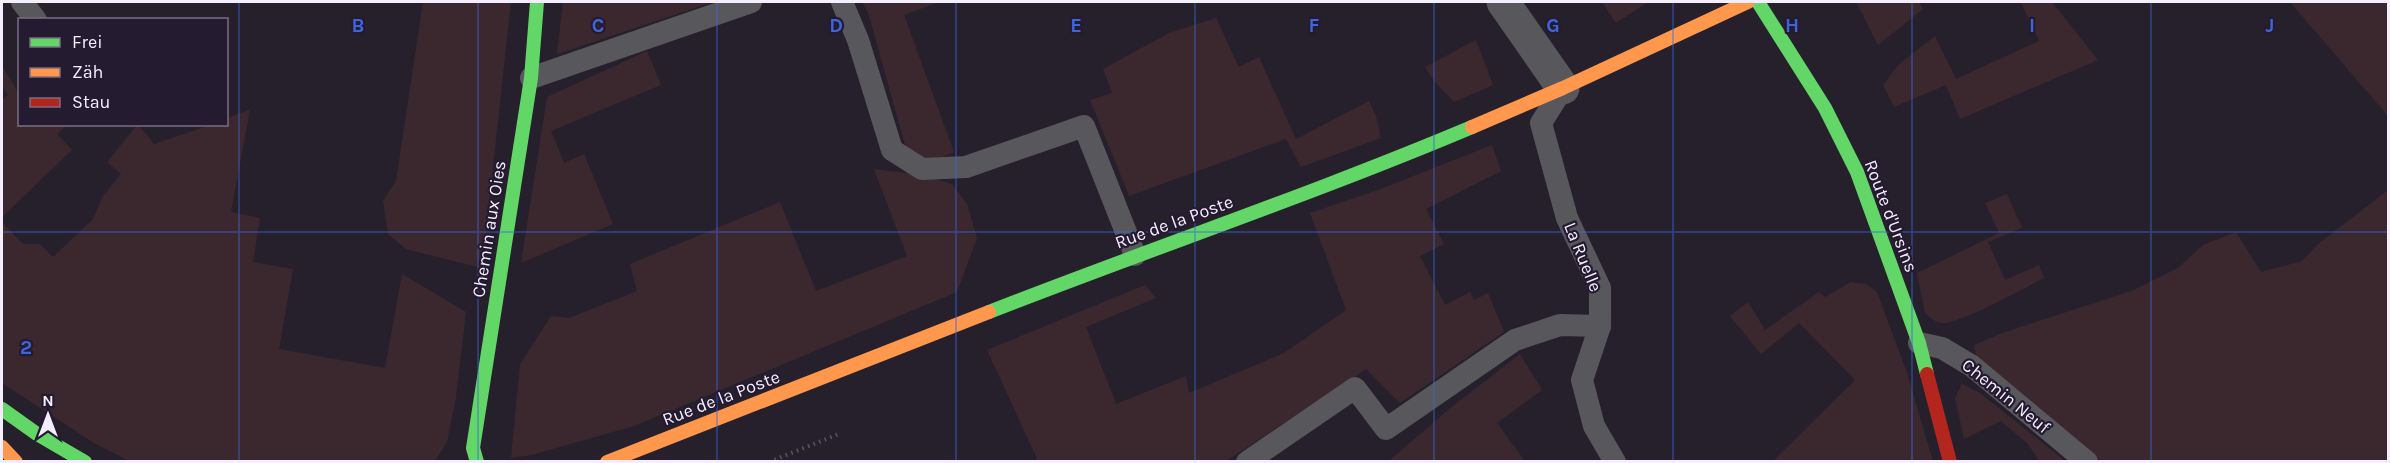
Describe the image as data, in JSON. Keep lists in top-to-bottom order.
{
  "streets": {
    "street": ["Route d'Ursins", "Rue de la Poste", "Chemin aux Oies"],
    "lane": ["La Ruelle", "Chemin Neuf"]
  },
  "crossings": [
    ["Route d'Ursins", "Chemin Neuf"]
  ],
  "legend": ["Frei", "Zäh", "Stau"],
  "north": "top",
  "grid": {
    "columns": [
      "B",
      "C",
      "D",
      "E",
      "F",
      "G",
      "H",
      "I",
      "J"
    ],
    "rows": ["2"]
  }
}
